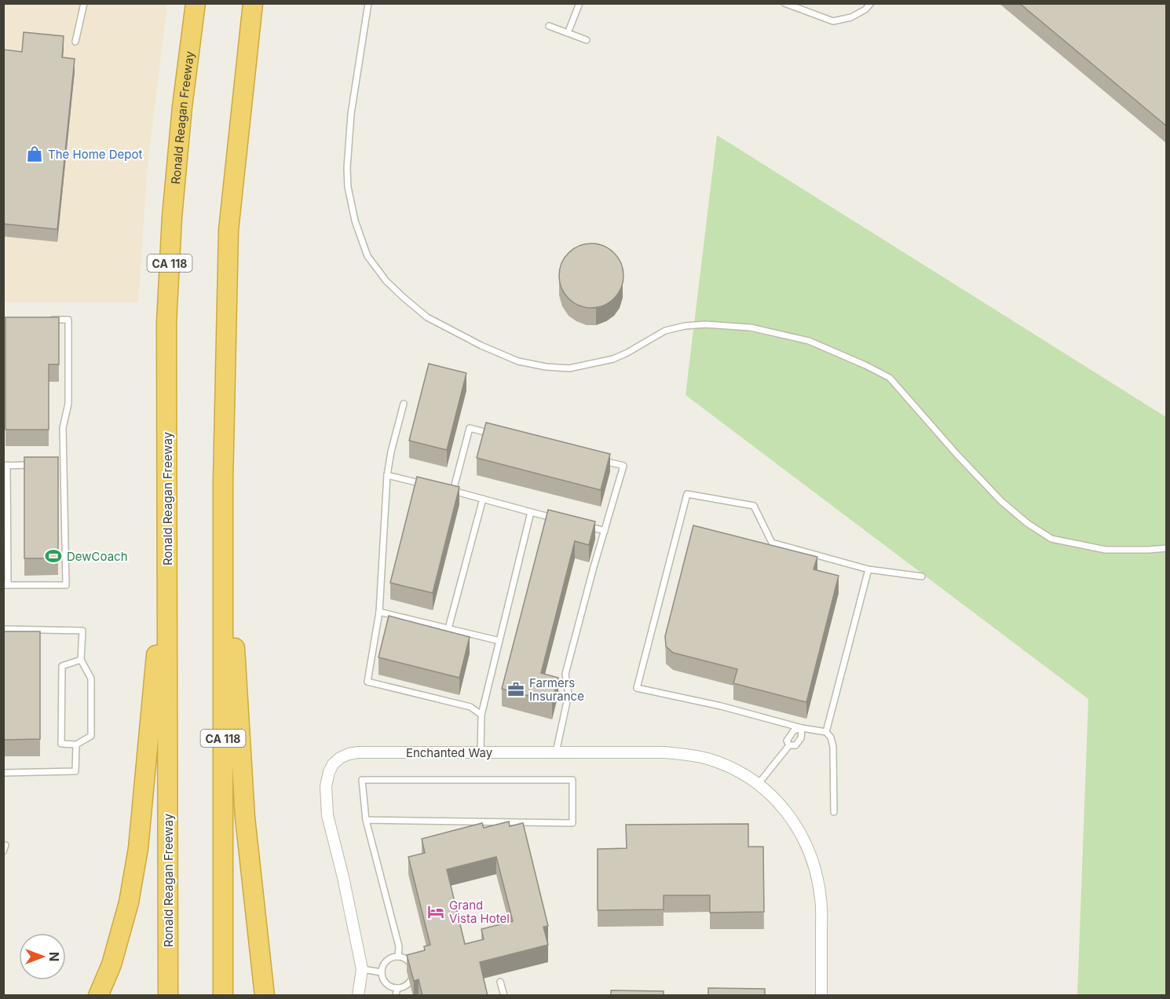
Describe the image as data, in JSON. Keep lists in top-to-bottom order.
{
  "streets": {
    "highway": ["Ronald Reagan Freeway", "CA 118"],
    "street": ["Enchanted Way"]
  },
  "places": {
    "shop": ["The Home Depot"],
    "sports": ["DewCoach"],
    "office": ["Farmers Insurance"],
    "hotel": ["Grand Vista Hotel"]
  },
  "north": "right"
}
